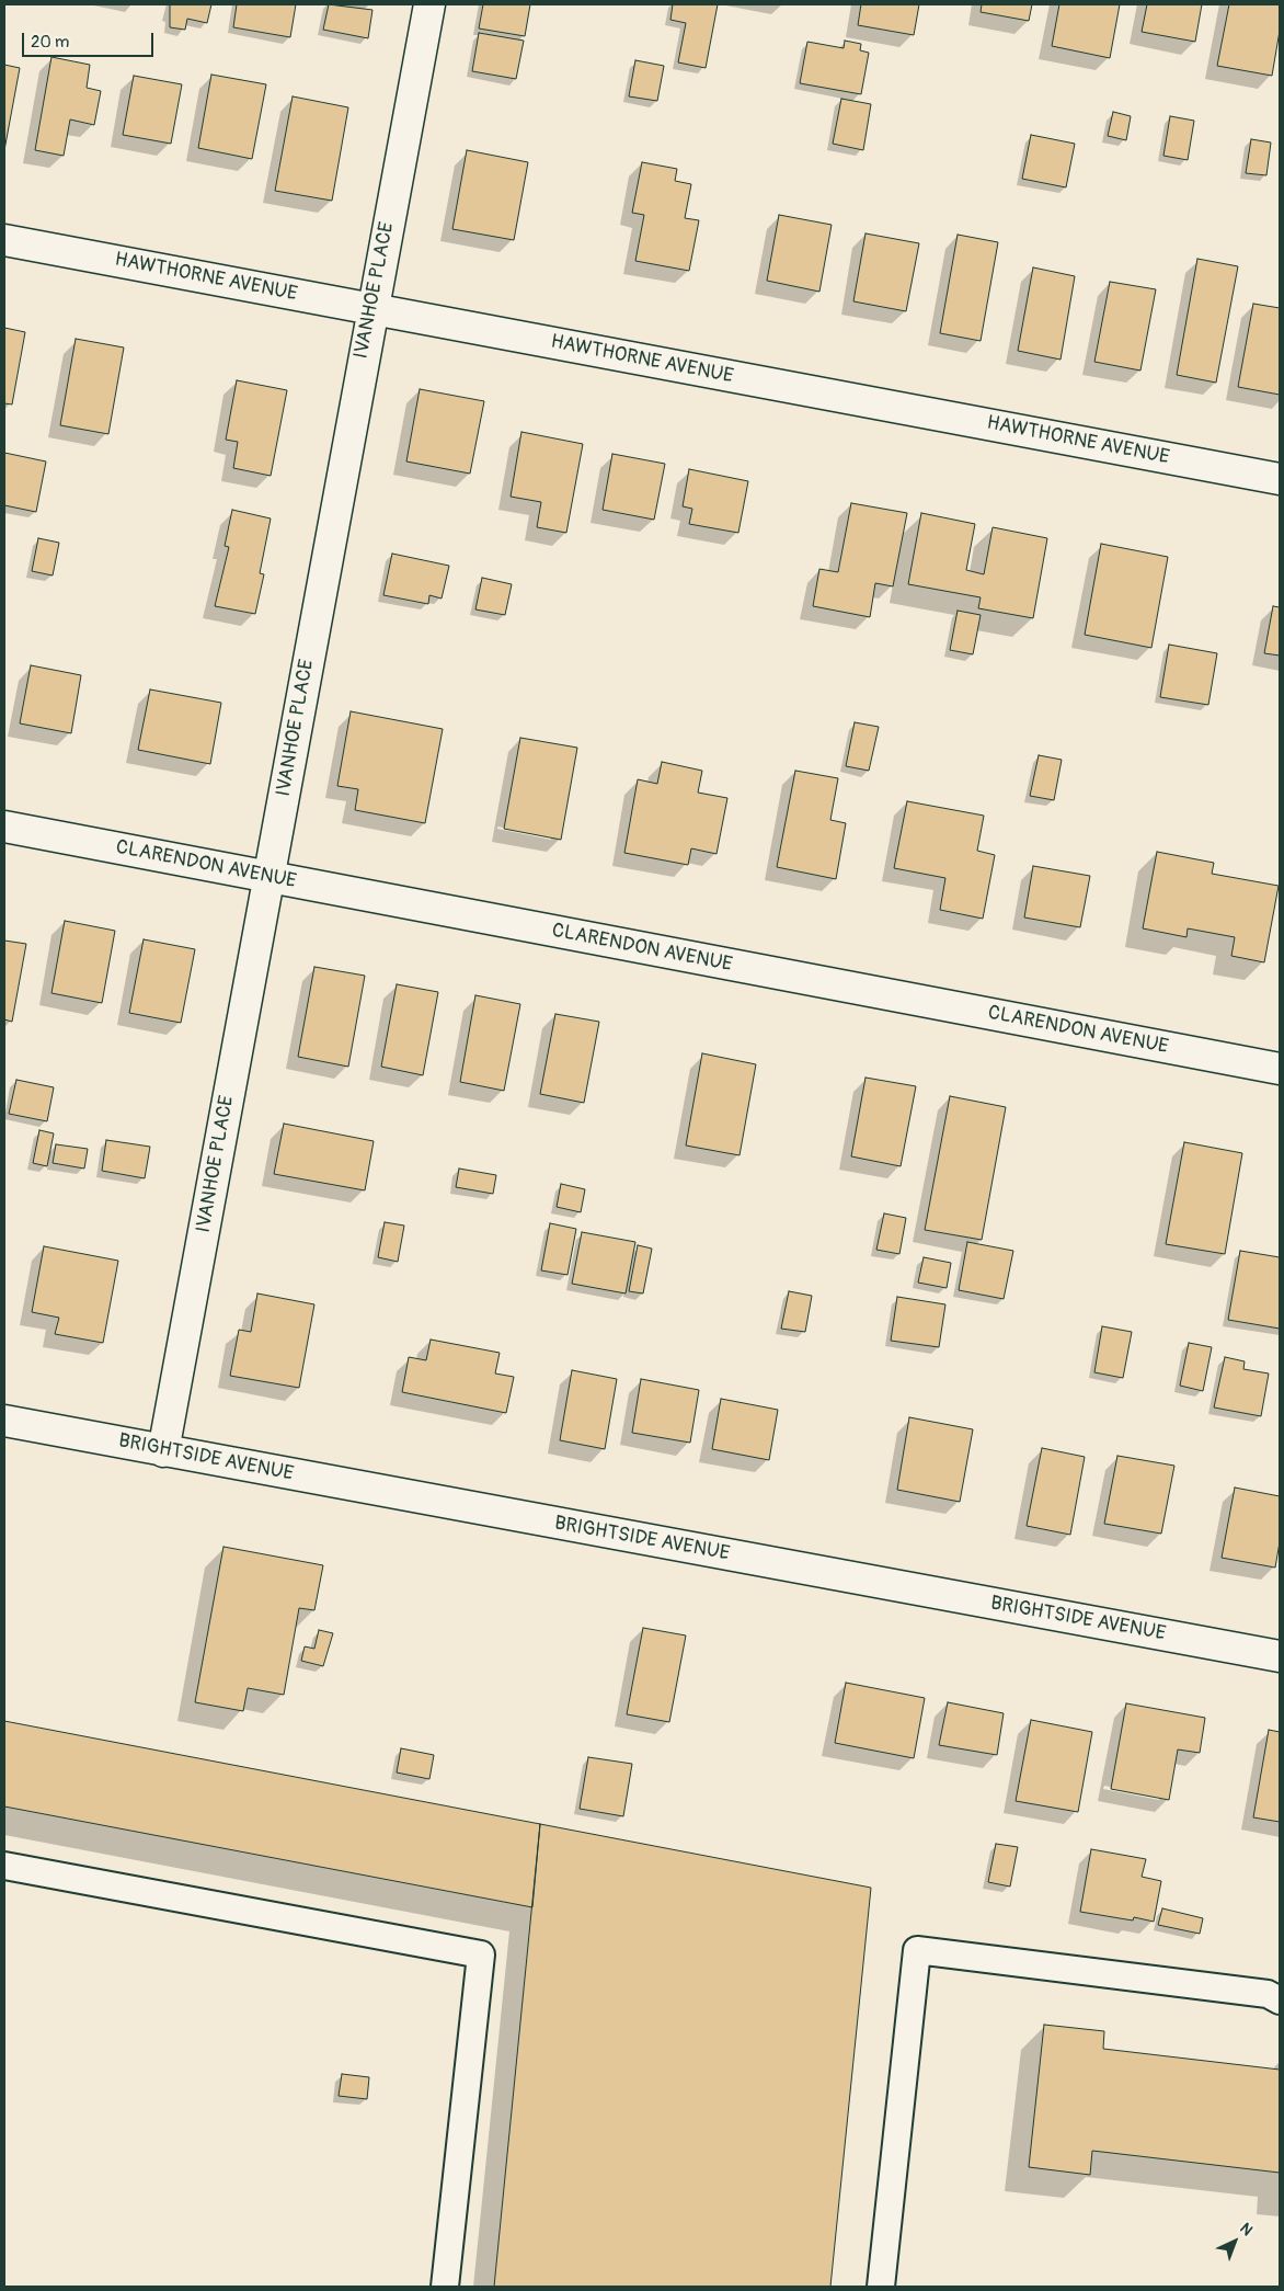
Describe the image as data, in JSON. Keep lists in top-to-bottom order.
{
  "streets": {
    "street": [
      "HAWTHORNE AVENUE",
      "IVANHOE PLACE",
      "CLARENDON AVENUE",
      "BRIGHTSIDE AVENUE"
    ]
  },
  "crossings": [
    ["HAWTHORNE AVENUE", "IVANHOE PLACE"],
    ["IVANHOE PLACE", "CLARENDON AVENUE"],
    ["IVANHOE PLACE", "BRIGHTSIDE AVENUE"]
  ],
  "scale_bar": "20 m",
  "north": "top right"
}
